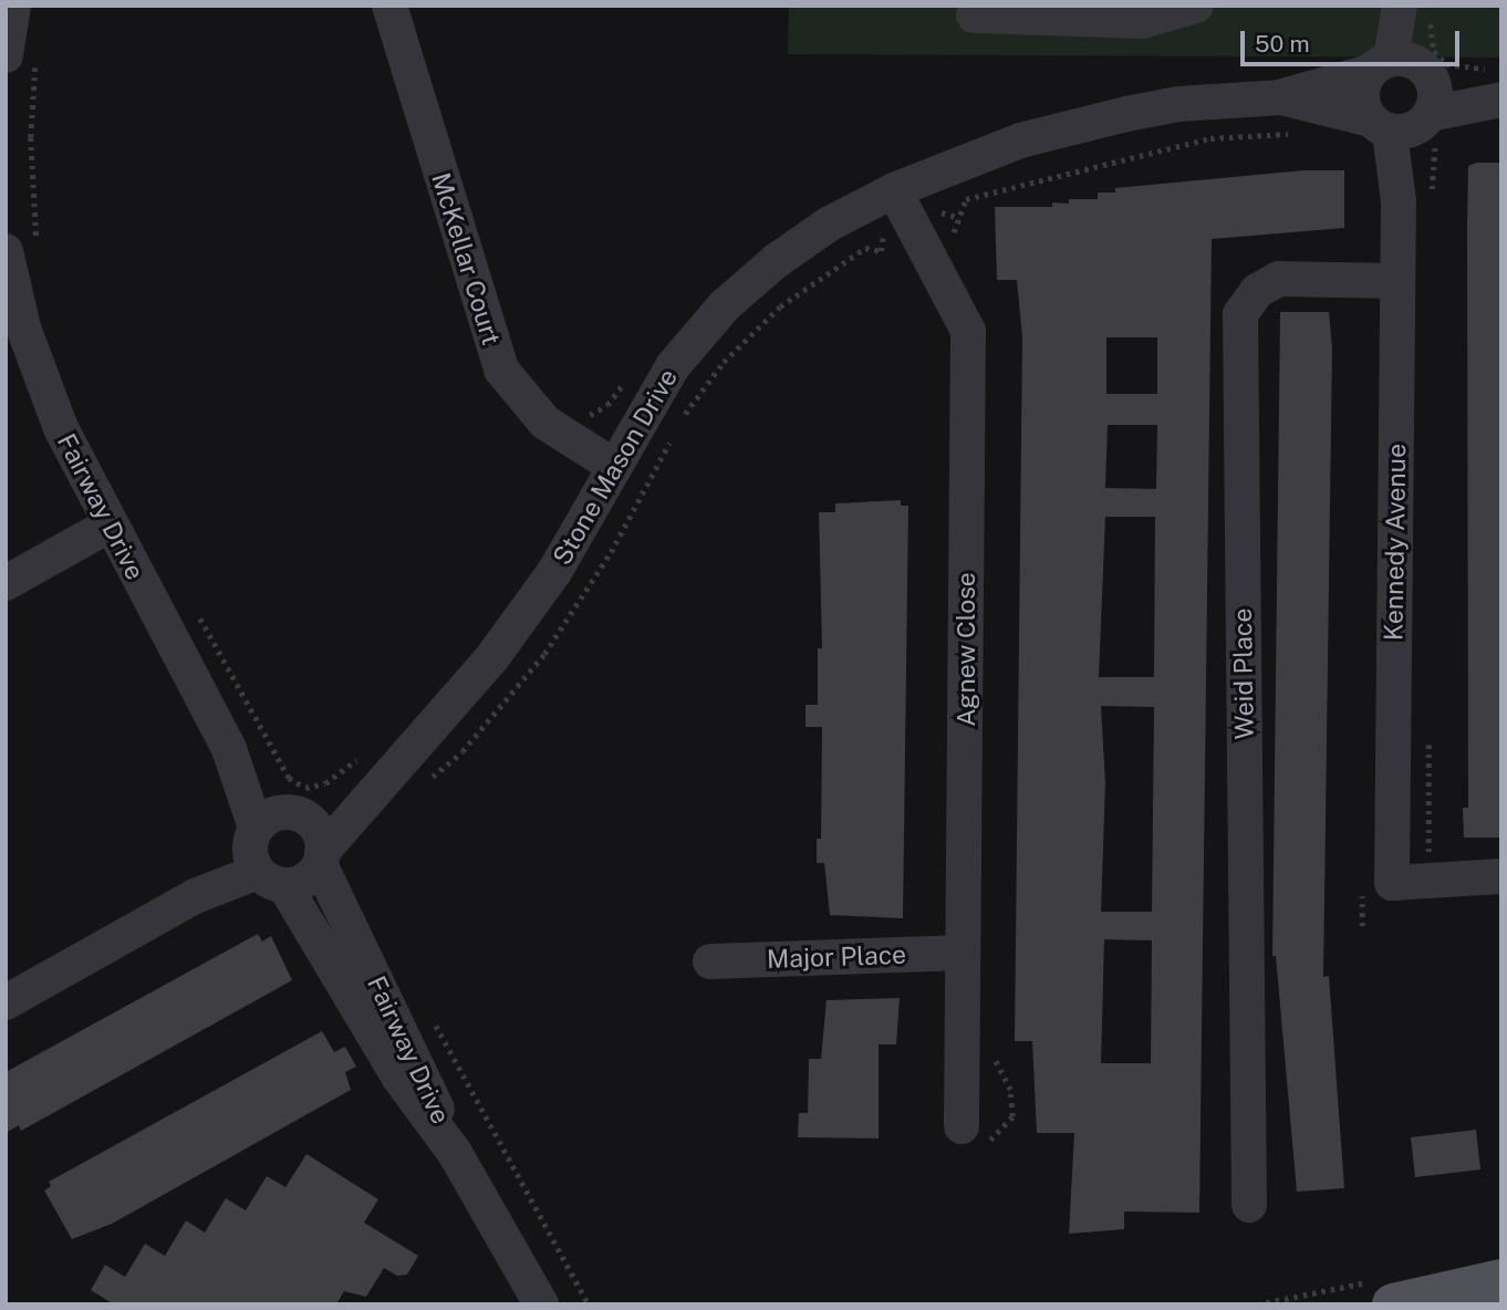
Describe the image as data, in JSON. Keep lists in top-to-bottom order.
{
  "streets": {
    "street": [
      "McKellar Court",
      "Stone Mason Drive",
      "Fairway Drive",
      "Kennedy Avenue",
      "Agnew Close",
      "Weid Place",
      "Major Place"
    ]
  },
  "crossings": [
    ["McKellar Court", "Stone Mason Drive"],
    ["Stone Mason Drive", "Fairway Drive"],
    ["Stone Mason Drive", "Kennedy Avenue"],
    ["Stone Mason Drive", "Agnew Close"],
    ["Kennedy Avenue", "Weid Place"],
    ["Agnew Close", "Major Place"]
  ],
  "scale_bar": "50 m"
}
